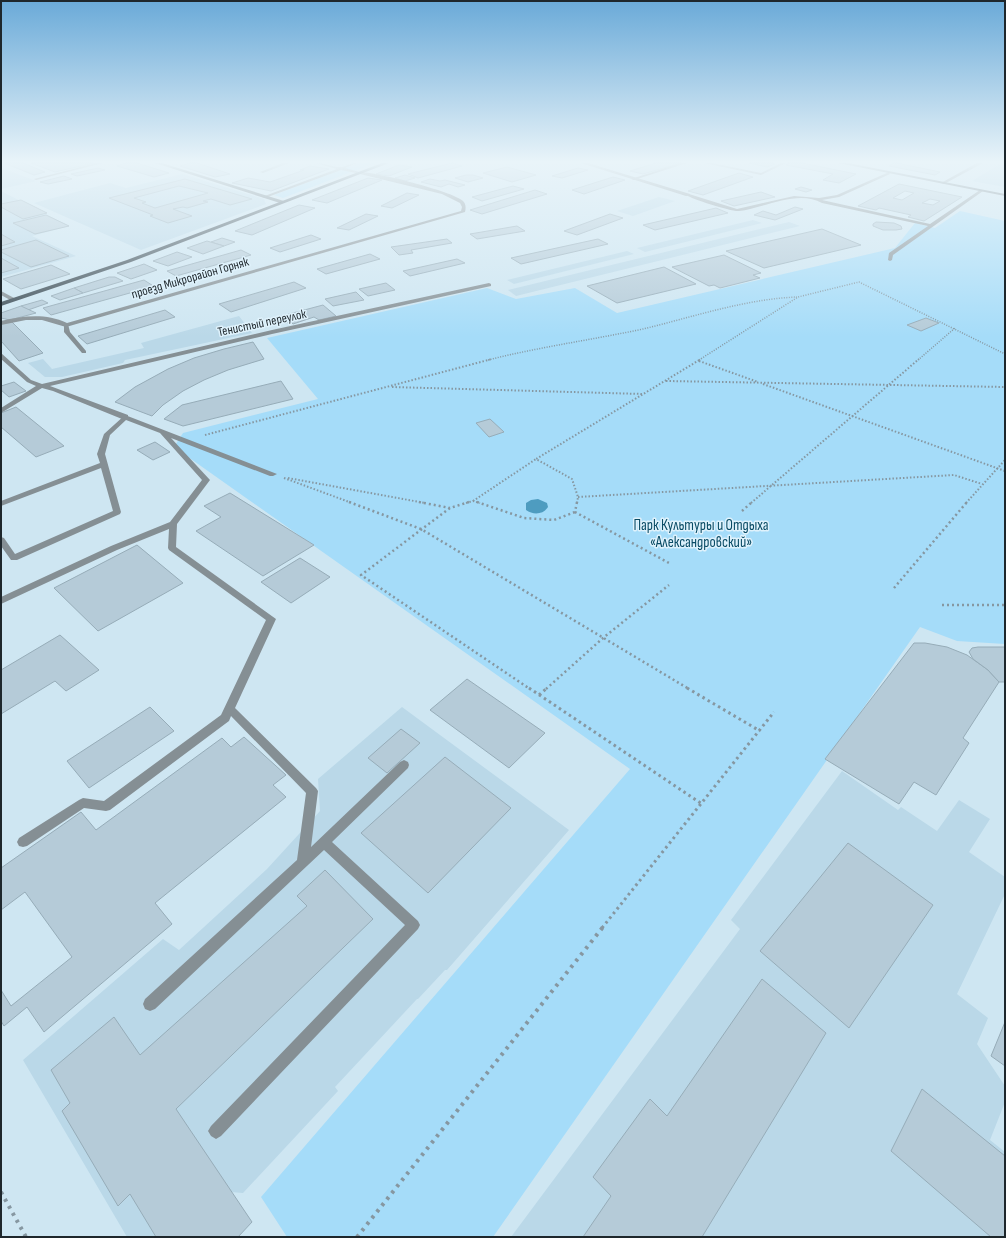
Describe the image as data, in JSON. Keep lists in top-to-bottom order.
{
  "streets": {
    "street": ["проезд Микрорайон Горняк", "Тенистый переулок"]
  },
  "parks": ["Парк Культуры и Отдыха «Александровский»"]
}
